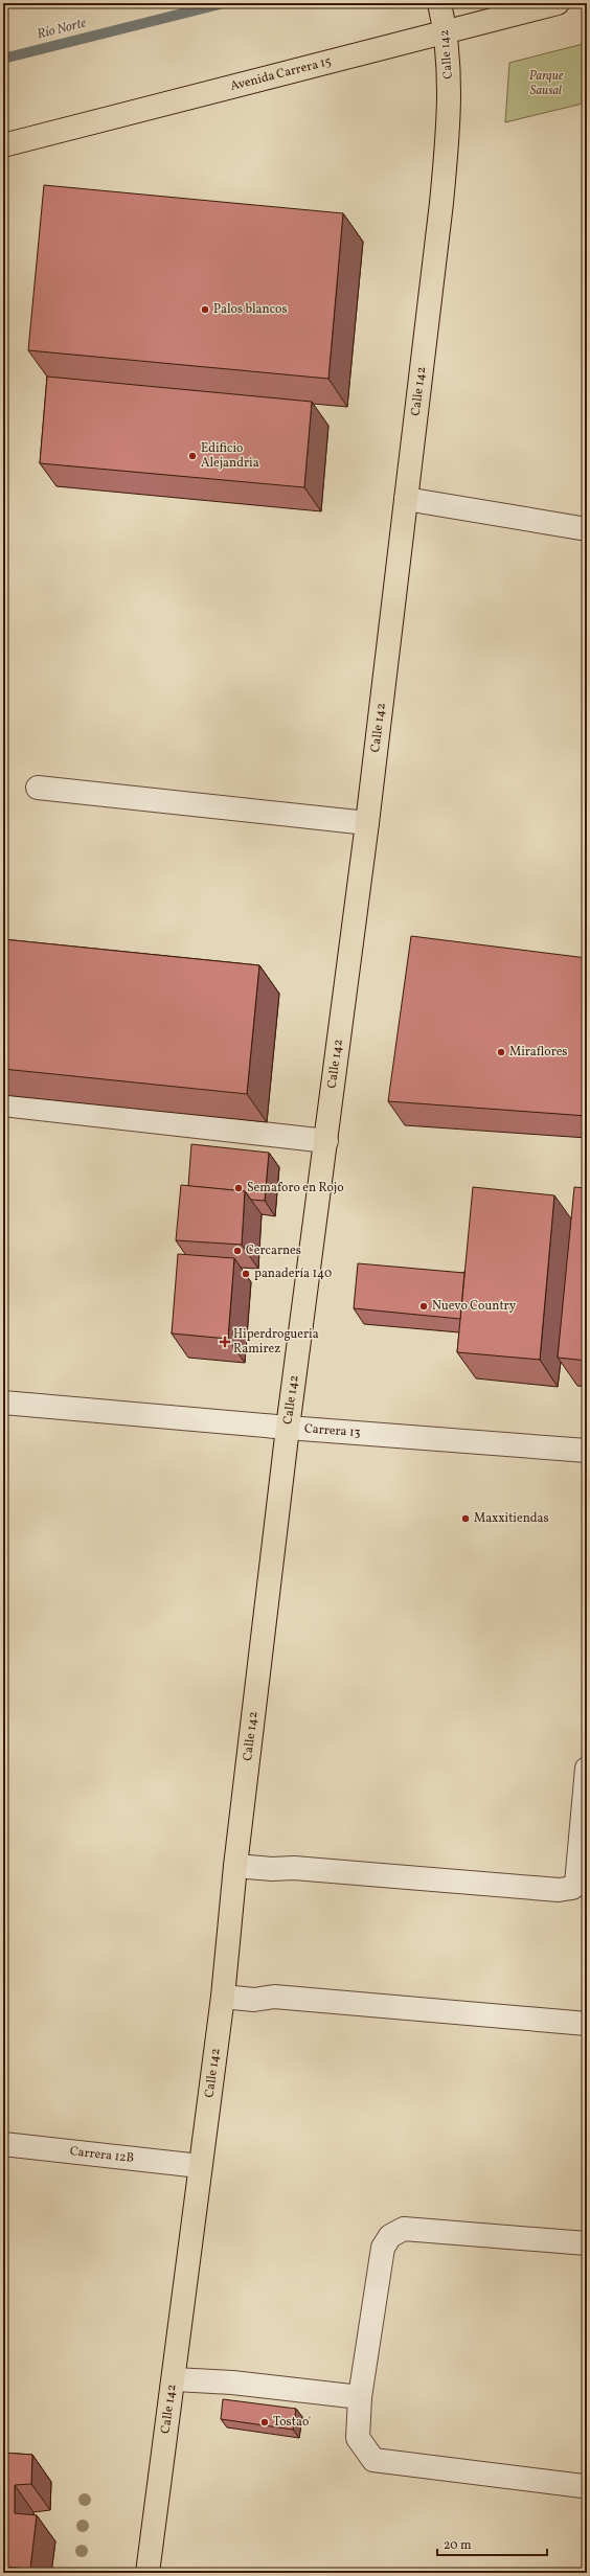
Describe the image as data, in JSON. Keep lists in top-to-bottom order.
{
  "streets": {
    "main road": ["Calle 142", "Avenida Carrera 15"],
    "street": ["Carrera 13", "Carrera 12B"]
  },
  "crossings": [
    ["Calle 142", "Avenida Carrera 15"],
    ["Calle 142", "Carrera 13"],
    ["Calle 142", "Carrera 12B"]
  ],
  "water": ["Río Norte"],
  "parks": ["Parque Sausal"],
  "places": {
    "other": [
      "Palos blancos",
      "Edificio Alejandria",
      "Miraflores",
      "Semaforo en Rojo",
      "Cercarnes",
      "panadería 140",
      "Nuevo Country",
      "Maxxitiendas",
      "Tostao'"
    ],
    "health": ["Hiperdrogueria Ramirez"]
  },
  "scale_bar": "20 m"
}
